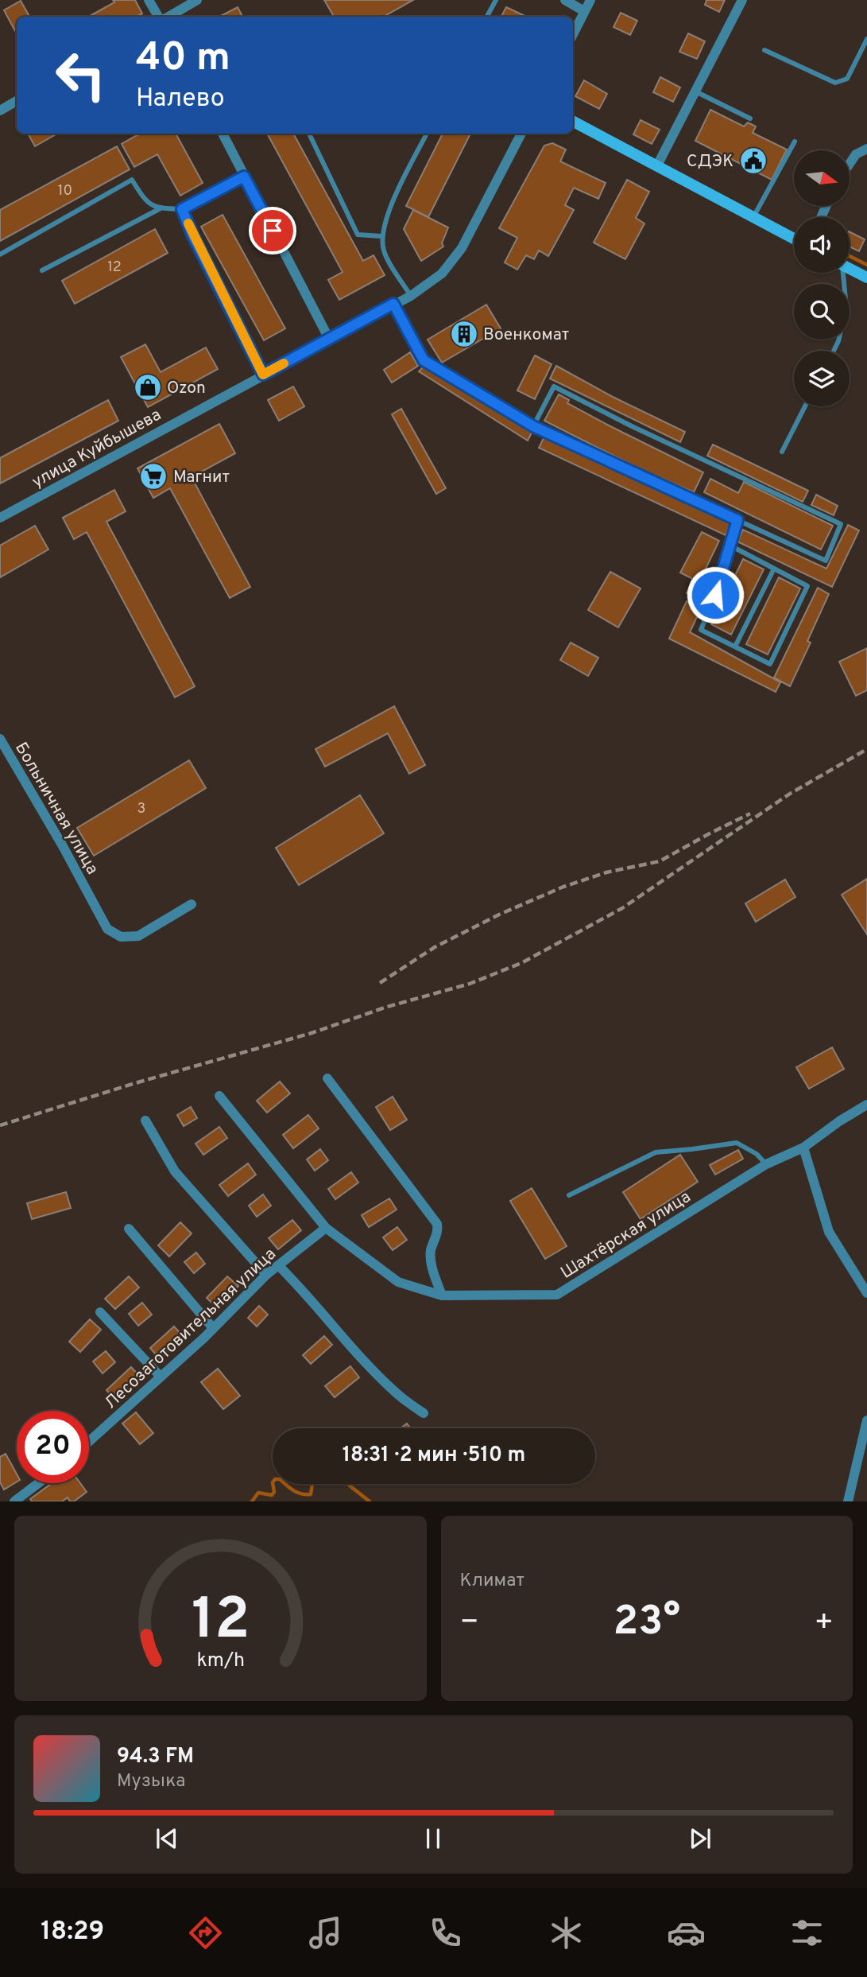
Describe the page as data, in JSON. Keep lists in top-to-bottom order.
{
  "streets": {
    "street": [
      "улица Куйбышева",
      "Больничная улица",
      "Шахтёрская улица",
      "Лесозаготовительная улица"
    ]
  },
  "crossings": [
    ["Шахтёрская улица", "Лесозаготовительная улица"]
  ],
  "places": {
    "public building": ["СДЭК"],
    "building": ["Военкомат"],
    "shop": ["Ozon"],
    "supermarket": ["Магнит"]
  },
  "house_numbers": ["10", "12", "3"],
  "north": "right",
  "page": {
    "turn": ["40 m", "Налево"],
    "limit": "20",
    "trip": "18:31 · 2 мин · 510 m",
    "tile": "Климат",
    "heat": ["−", "23°", "+"],
    "song": ["94.3 FM", "Музыка"],
    "tabs": "18:29",
    "gauge": ["12", "km/h"]
  }
}
